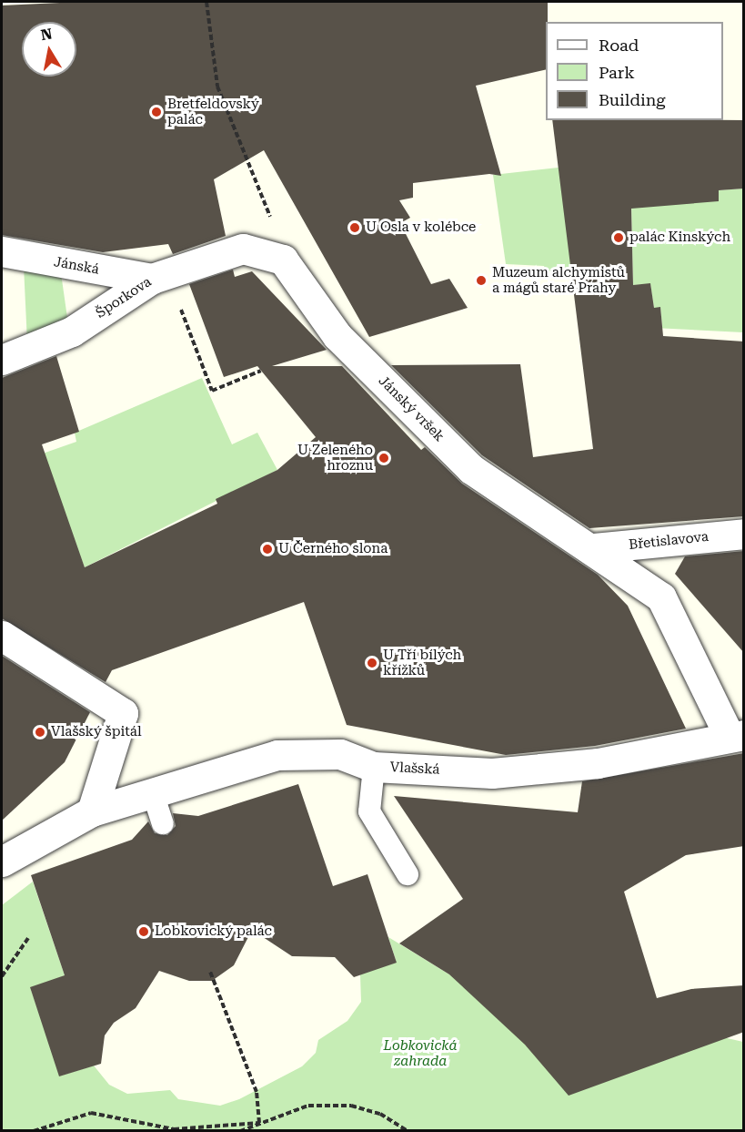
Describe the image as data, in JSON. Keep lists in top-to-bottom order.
{
  "streets": {
    "street": [
      "Jánská",
      "Šporkova",
      "Jánský vršek",
      "Břetislavova",
      "Vlašská"
    ]
  },
  "crossings": [
    ["Jánská", "Šporkova"],
    ["Šporkova", "Jánský vršek"],
    ["Jánský vršek", "Břetislavova"],
    ["Jánský vršek", "Vlašská"]
  ],
  "parks": ["Lobkovická zahrada"],
  "places": [
    "Bretfeldovský palác",
    "U Osla v kolébce",
    "palác Kinských",
    "Muzeum alchymistů a mágů staré Prahy",
    "U Zeleného hroznu",
    "U Černého slona",
    "U Tří bílých křížků",
    "Vlašský špitál",
    "Lobkovický palác"
  ],
  "legend": ["Road", "Park", "Building"],
  "north": "top"
}
